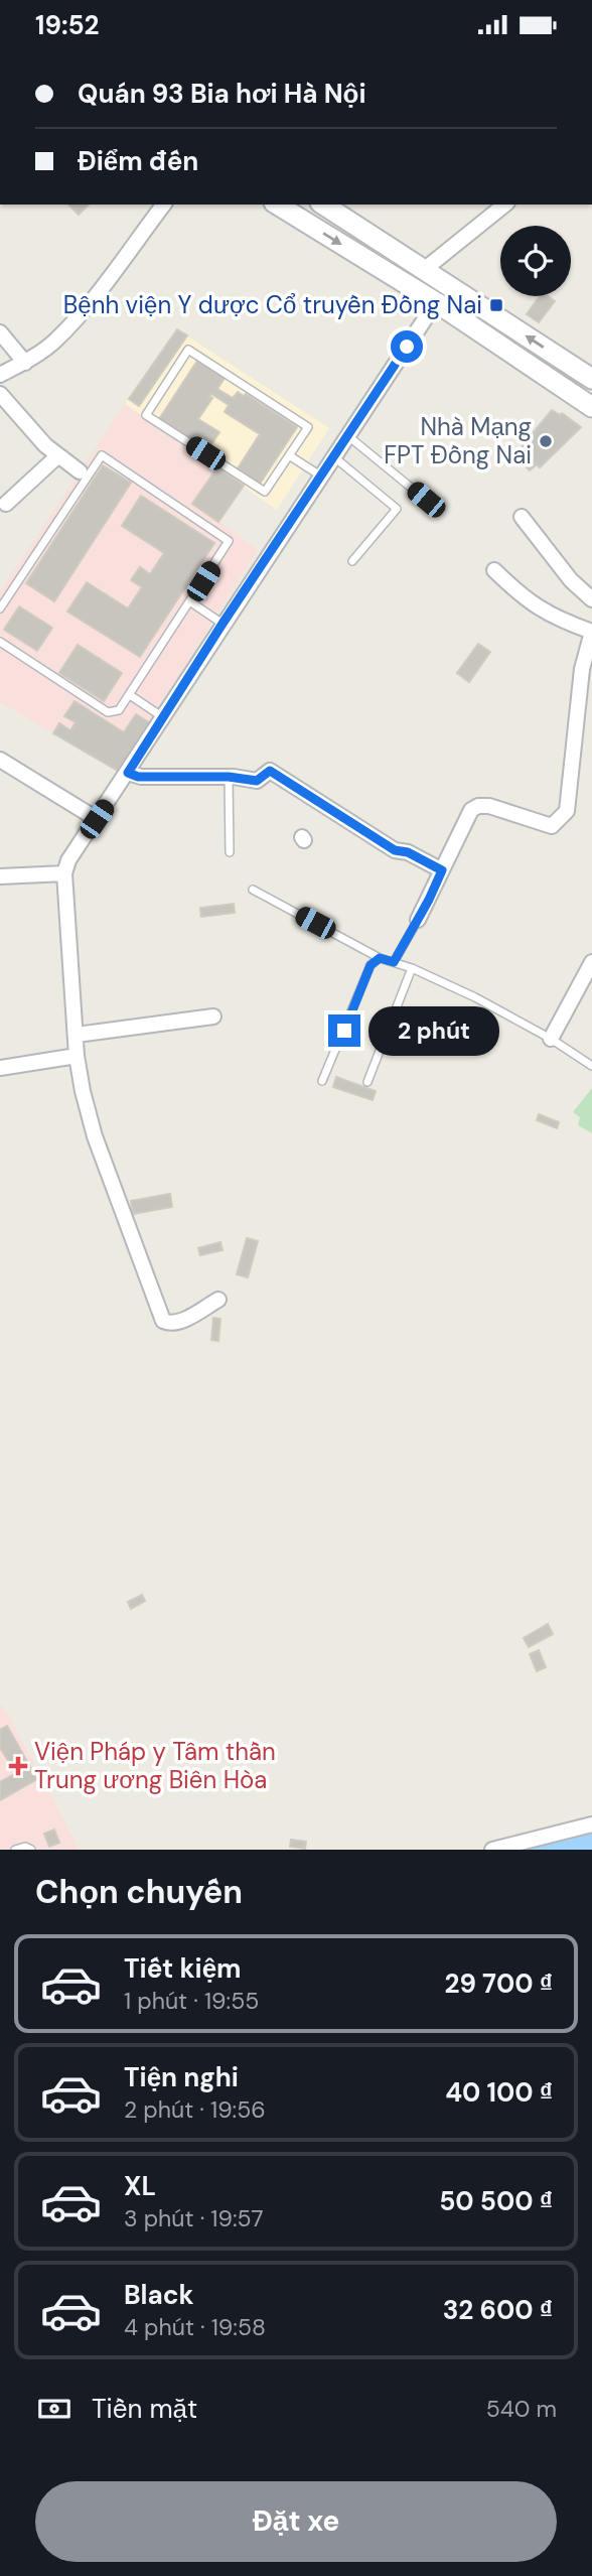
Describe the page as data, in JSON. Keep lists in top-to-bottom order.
{
  "places": {
    "transit": ["Bệnh viện Y dược Cổ truyền Đồng Nai"],
    "other": ["Nhà Mạng FPT Đồng Nai"],
    "health": ["Viện Pháp y Tâm thần Trung ương Biên Hòa"]
  },
  "page": {
    "status": "19:52",
    "banner": ["Quán 93 Bia hơi Hà Nội", "Điểm đến"],
    "bubble": "2 phút",
    "heading": "Chọn chuyến",
    "list": [
      {
        "name": "Tiết kiệm",
        "note": "1 phút · 19:55",
        "value": "29 700 ₫"
      },
      {
        "name": "Tiện nghi",
        "note": "2 phút · 19:56",
        "value": "40 100 ₫"
      },
      {
        "name": "XL",
        "note": "3 phút · 19:57",
        "value": "50 500 ₫"
      },
      {
        "name": "Black",
        "note": "4 phút · 19:58",
        "value": "32 600 ₫"
      }
    ],
    "pay": ["Tiền mặt", "540 m"],
    "buttons": "Đặt xe"
  }
}
